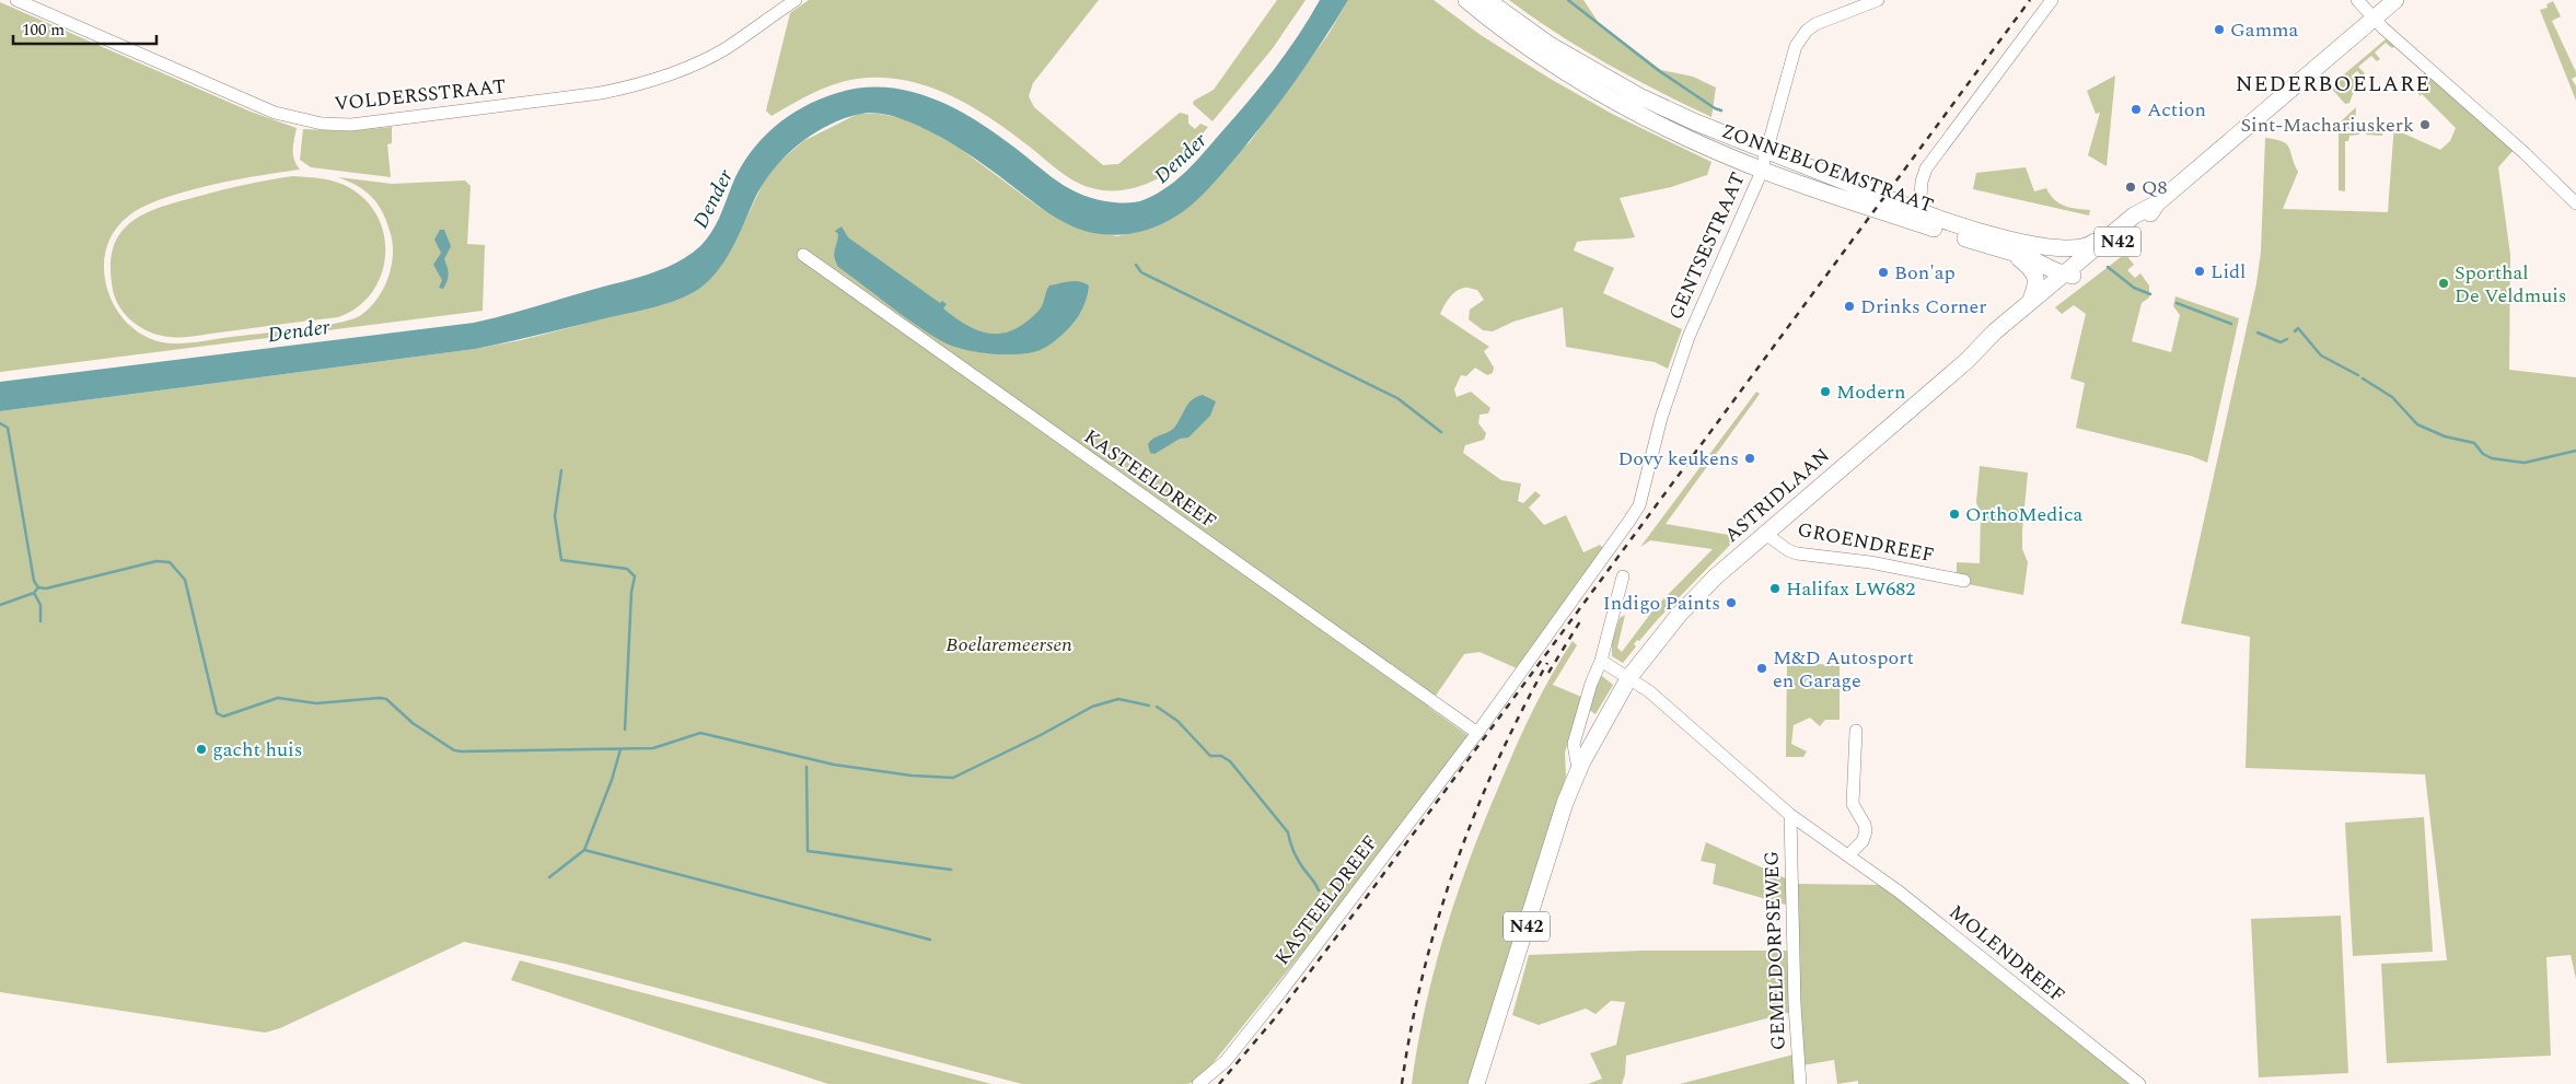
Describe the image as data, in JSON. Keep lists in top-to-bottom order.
{
  "streets": {
    "main road": ["ZONNEBLOEMSTRAAT", "N42", "ASTRIDLAAN"],
    "street": [
      "VOLDERSSTRAAT",
      "GENTSESTRAAT",
      "KASTEELDREEF",
      "GROENDREEF",
      "GEMELDORPSEWEG",
      "MOLENDREEF"
    ]
  },
  "crossings": [
    ["ZONNEBLOEMSTRAAT", "GENTSESTRAAT"],
    ["ZONNEBLOEMSTRAAT", "ASTRIDLAAN"],
    ["GENTSESTRAAT", "KASTEELDREEF"],
    ["ASTRIDLAAN", "GROENDREEF"],
    ["ASTRIDLAAN", "MOLENDREEF"],
    ["GEMELDORPSEWEG", "MOLENDREEF"]
  ],
  "districts": ["NEDERBOELARE"],
  "water": ["Dender"],
  "parks": ["Boelaremeersen"],
  "places": [
    "Gamma",
    "Action",
    "Sint-Machariuskerk",
    "Q8",
    "Lidl",
    "Bon'ap",
    "Sporthal De Veldmuis",
    "Drinks Corner",
    "Modern",
    "Dovy keukens",
    "OrthoMedica",
    "Halifax LW682",
    "Indigo Paints",
    "M&D Autosport en Garage",
    "gacht huis"
  ],
  "scale_bar": "100 m"
}
